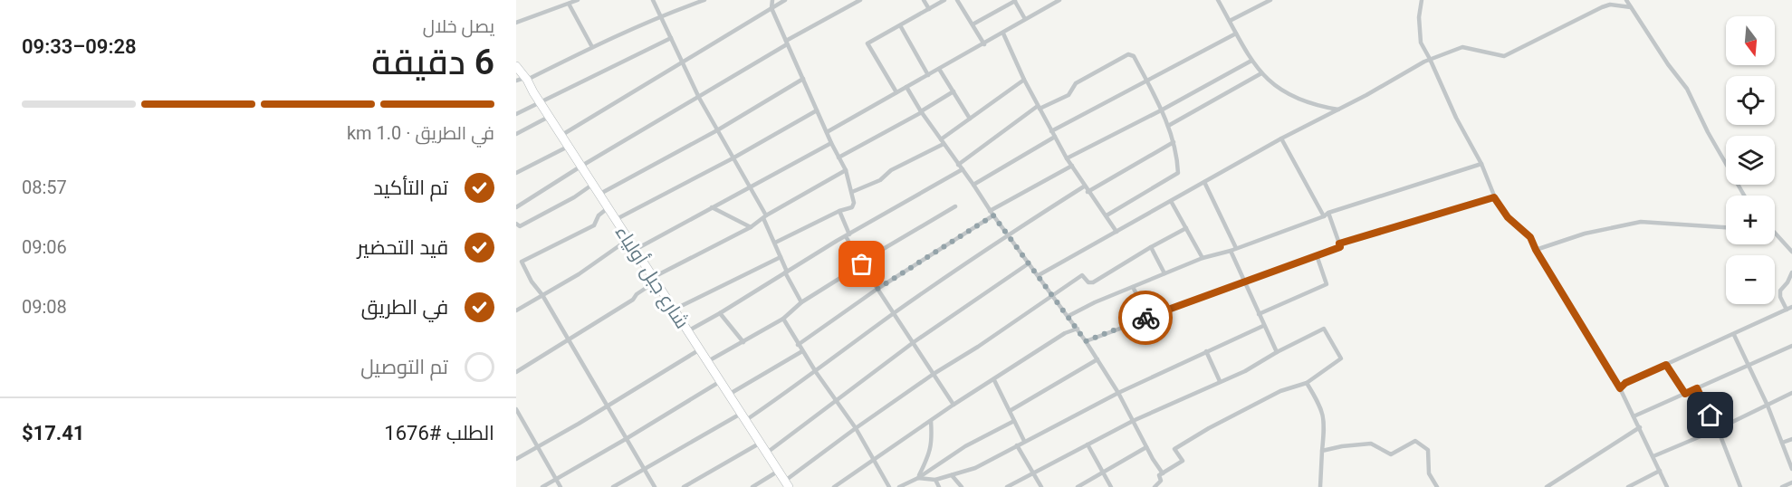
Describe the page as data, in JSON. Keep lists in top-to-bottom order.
{
  "streets": {
    "highway": ["شارع جبل أولياء"]
  },
  "north": "bottom",
  "page": {
    "heading": ["6 دقيقة", "يصل خلال", "09:28–09:33"],
    "panel": ["الطلب #1676", "$17.41"],
    "map_buttons": ["+", "−"],
    "bar": "في الطريق · 1.0 km",
    "list": [
      ["تم التأكيد", "08:57"],
      ["قيد التحضير", "09:06"],
      ["في الطريق", "09:08"],
      "تم التوصيل"
    ]
  }
}
